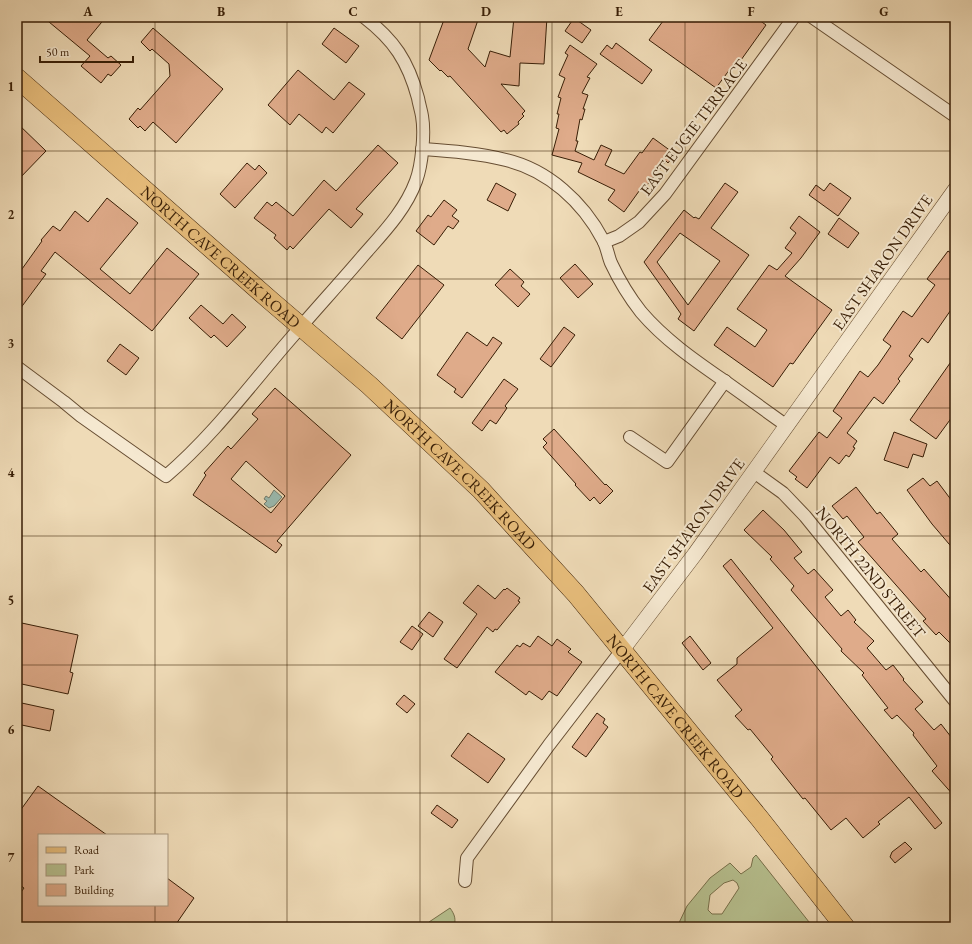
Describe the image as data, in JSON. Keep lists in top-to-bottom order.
{
  "streets": {
    "main road": ["NORTH CAVE CREEK ROAD"],
    "street": ["EAST EUGIE TERRACE", "EAST SHARON DRIVE", "NORTH 22ND STREET"]
  },
  "crossings": [
    ["NORTH CAVE CREEK ROAD", "EAST SHARON DRIVE"],
    ["EAST SHARON DRIVE", "NORTH 22ND STREET"]
  ],
  "legend": ["Road", "Park", "Building"],
  "scale_bar": "50 m",
  "grid": {
    "columns": [
      "A",
      "B",
      "C",
      "D",
      "E",
      "F",
      "G"
    ],
    "rows": [
      "1",
      "2",
      "3",
      "4",
      "5",
      "6",
      "7"
    ]
  }
}
